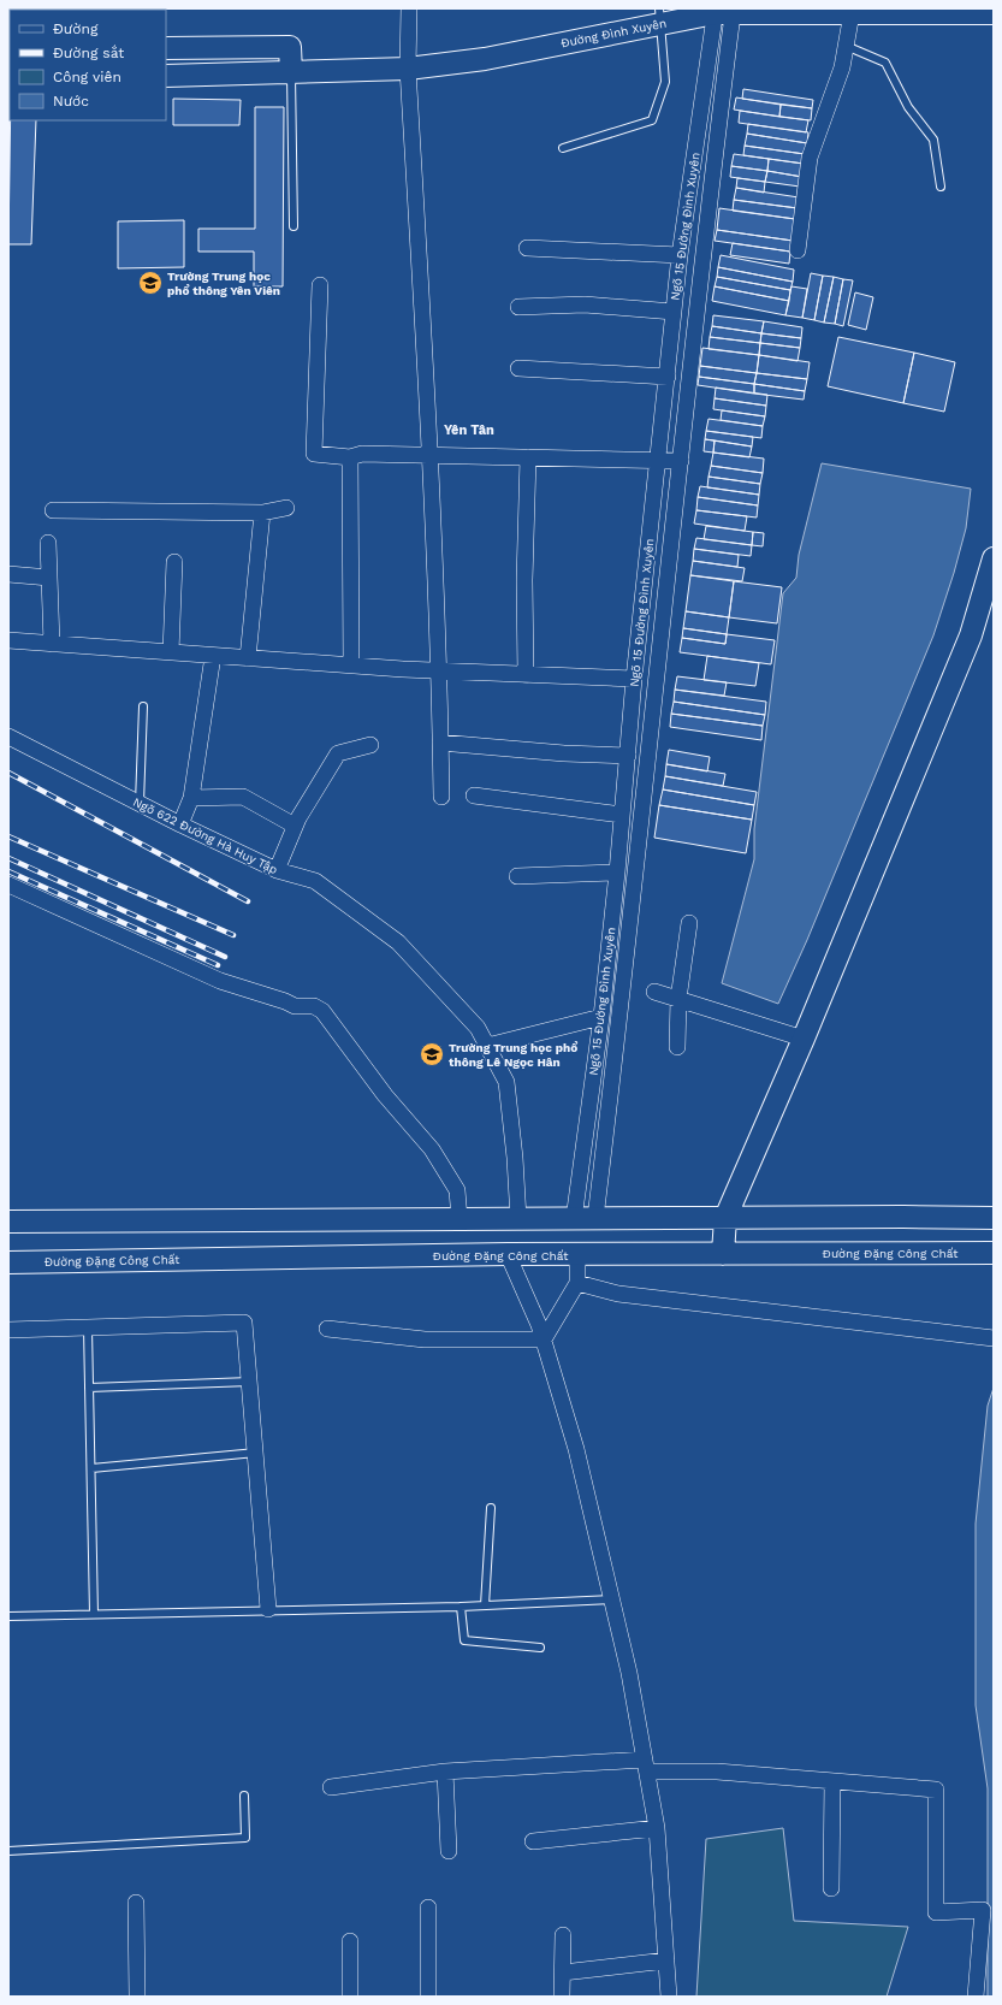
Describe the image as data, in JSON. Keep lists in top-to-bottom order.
{
  "streets": {
    "main road": ["Đường Đình Xuyên", "Đường Đặng Công Chất"],
    "street": ["Ngõ 15 Đường Đình Xuyên", "Ngõ 622 Đường Hà Huy Tập"]
  },
  "crossings": [
    ["Đường Đình Xuyên", "Ngõ 15 Đường Đình Xuyên"]
  ],
  "districts": ["Yên Tân"],
  "places": {
    "school or university": ["Trường Trung học phổ thông Yên Viên", "Trường Trung học phổ thông Lê Ngọc Hân"]
  },
  "legend": [
    "Đường",
    "Đường sắt",
    "Công viên",
    "Nước"
  ]
}
